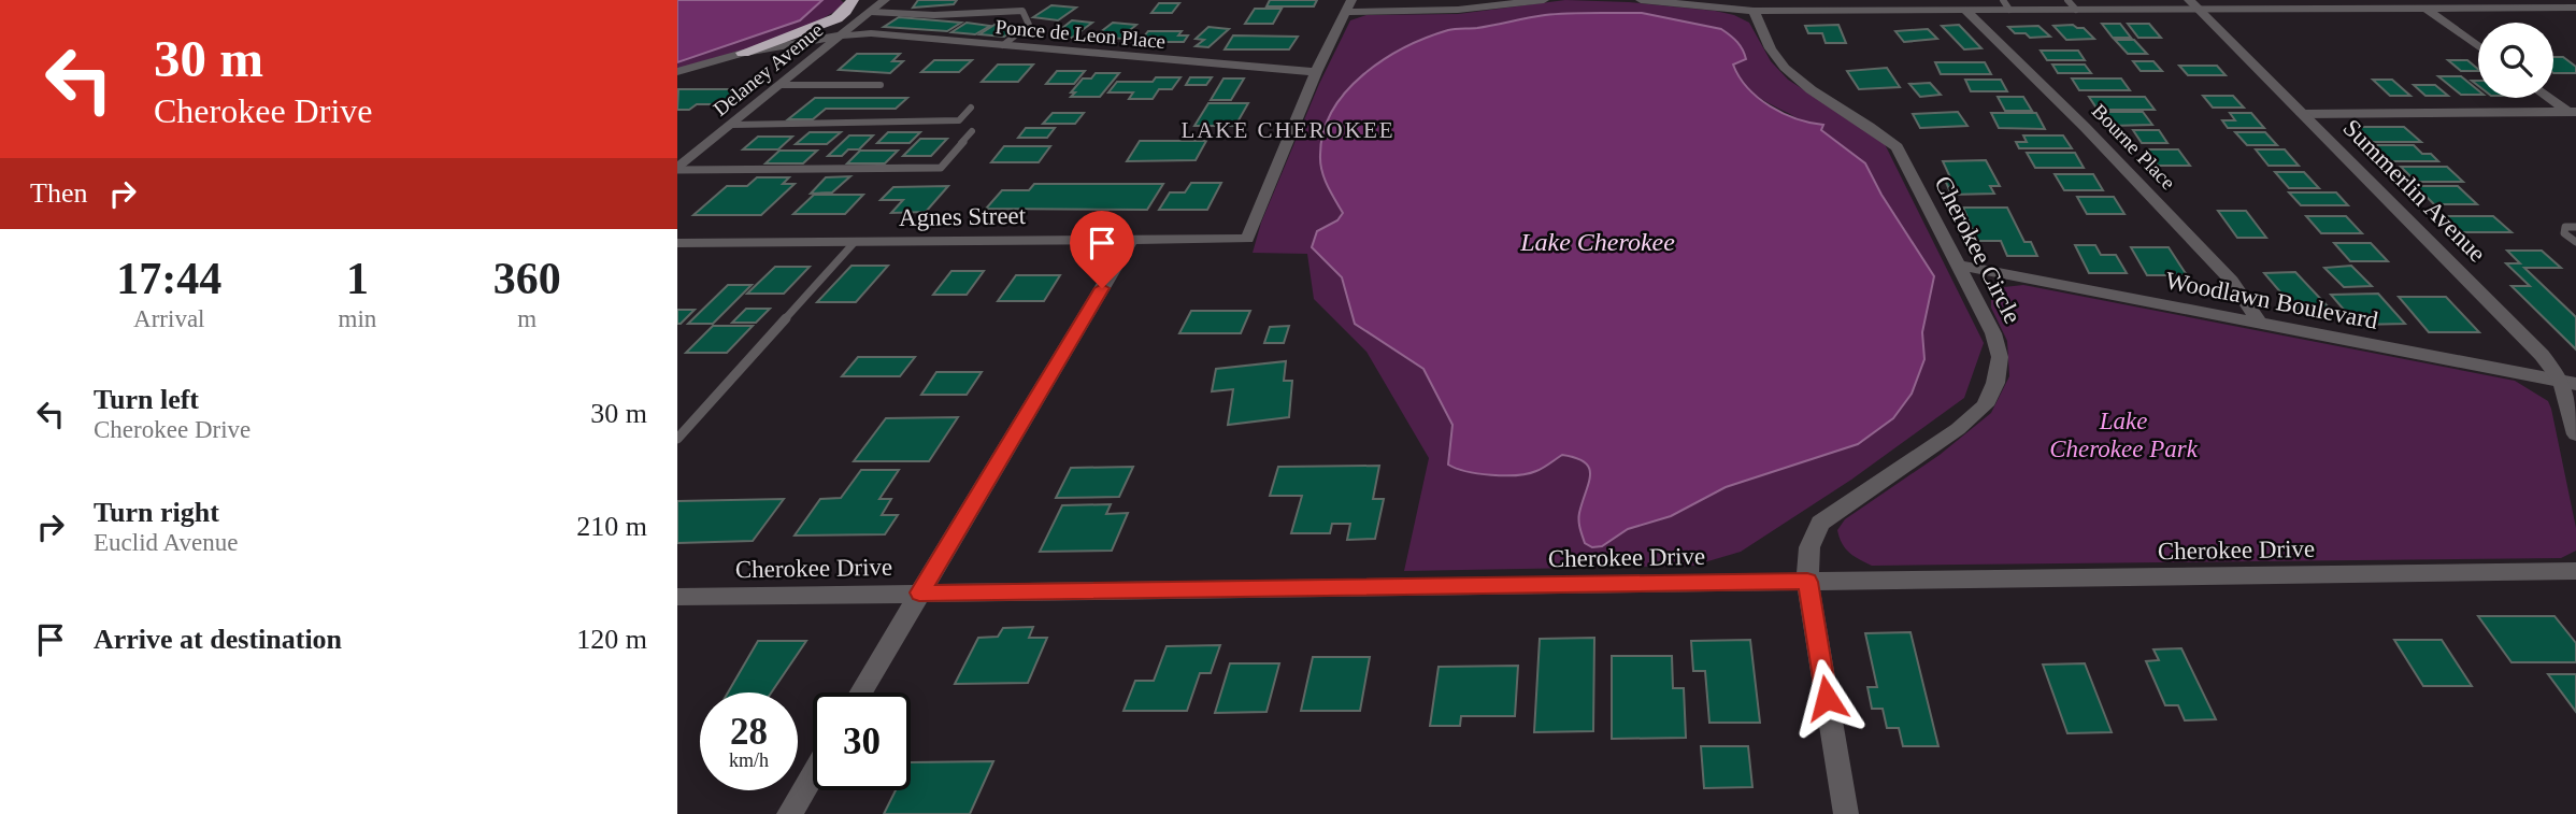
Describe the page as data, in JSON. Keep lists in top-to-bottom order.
{
  "streets": {
    "street": [
      "Ponce de Leon Place",
      "Delaney Avenue",
      "Bourne Place",
      "Summerlin Avenue",
      "Agnes Street",
      "Cherokee Circle",
      "Woodlawn Boulevard",
      "Cherokee Drive"
    ]
  },
  "crossings": [
    ["Ponce de Leon Place", "Delaney Avenue"],
    ["Ponce de Leon Place", "Agnes Street"],
    ["Bourne Place", "Woodlawn Boulevard"],
    ["Summerlin Avenue", "Woodlawn Boulevard"],
    ["Cherokee Circle", "Woodlawn Boulevard"],
    ["Cherokee Circle", "Cherokee Drive"]
  ],
  "districts": ["LAKE CHEROKEE"],
  "water": ["Lake Cherokee"],
  "parks": ["Lake Cherokee Park"],
  "page": {
    "turn": ["30 m", "Cherokee Drive"],
    "then": "Then",
    "eta": [
      "17:44",
      "Arrival",
      "1",
      "min",
      "360",
      "m"
    ],
    "list": [
      {
        "name": "Turn left",
        "note": "Cherokee Drive",
        "value": "30 m"
      },
      {
        "name": "Turn right",
        "note": "Euclid Avenue",
        "value": "210 m"
      },
      {
        "name": "Arrive at destination",
        "value": "120 m"
      }
    ],
    "speed": "28 km/h",
    "limit": "30"
  }
}
